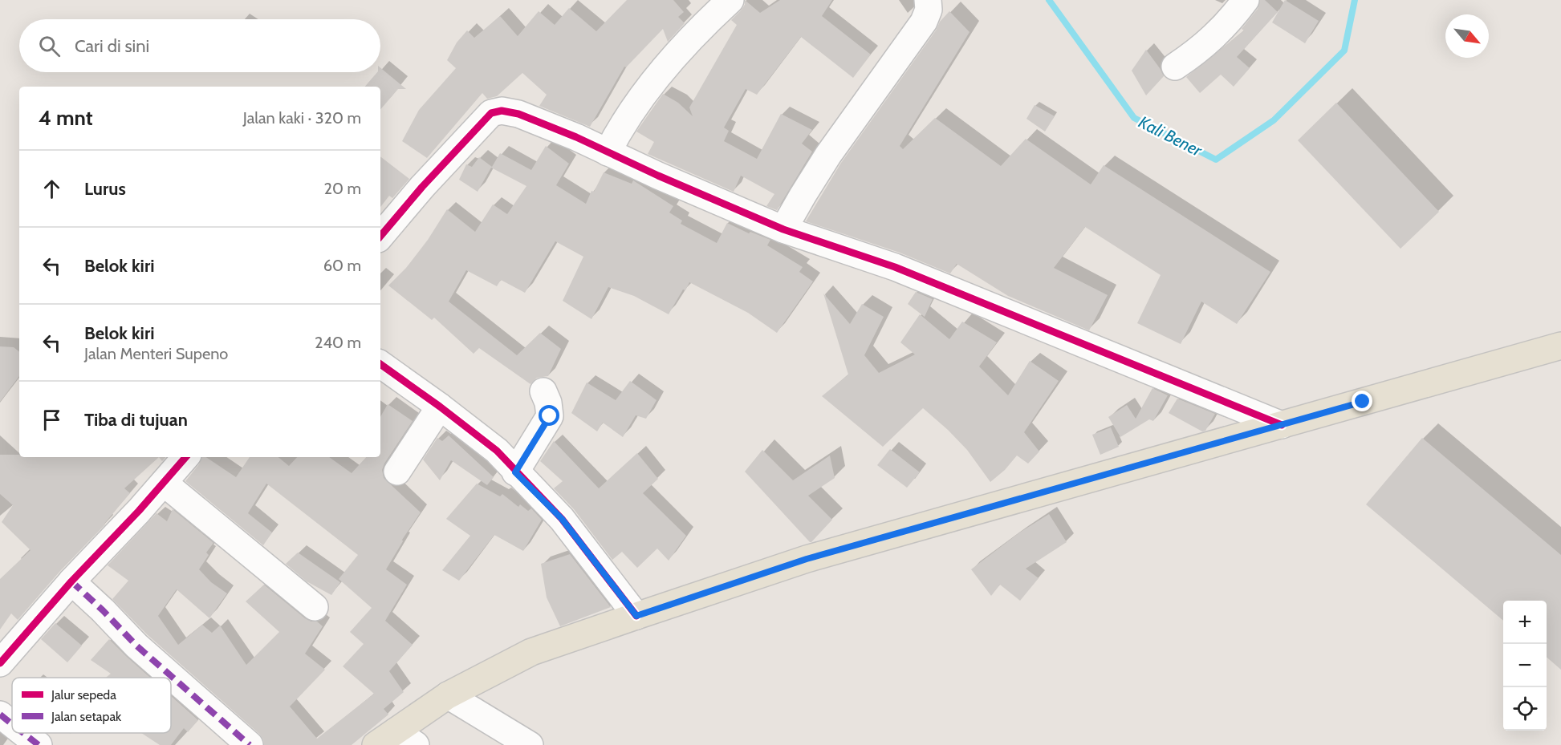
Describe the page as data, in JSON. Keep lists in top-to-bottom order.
{
  "water": ["Kali Bener"],
  "legend": ["Jalur sepeda", "Jalan setapak"],
  "north": "bottom right",
  "page": {
    "search": "Cari di sini",
    "heading": ["4 mnt", "Jalan kaki · 320 m"],
    "list": [
      ["Lurus", "20 m"],
      ["Belok kiri", "60 m"],
      ["Belok kiri", "Jalan Menteri Supeno", "240 m"],
      "Tiba di tujuan"
    ],
    "map_buttons": ["+", "−"]
  }
}
